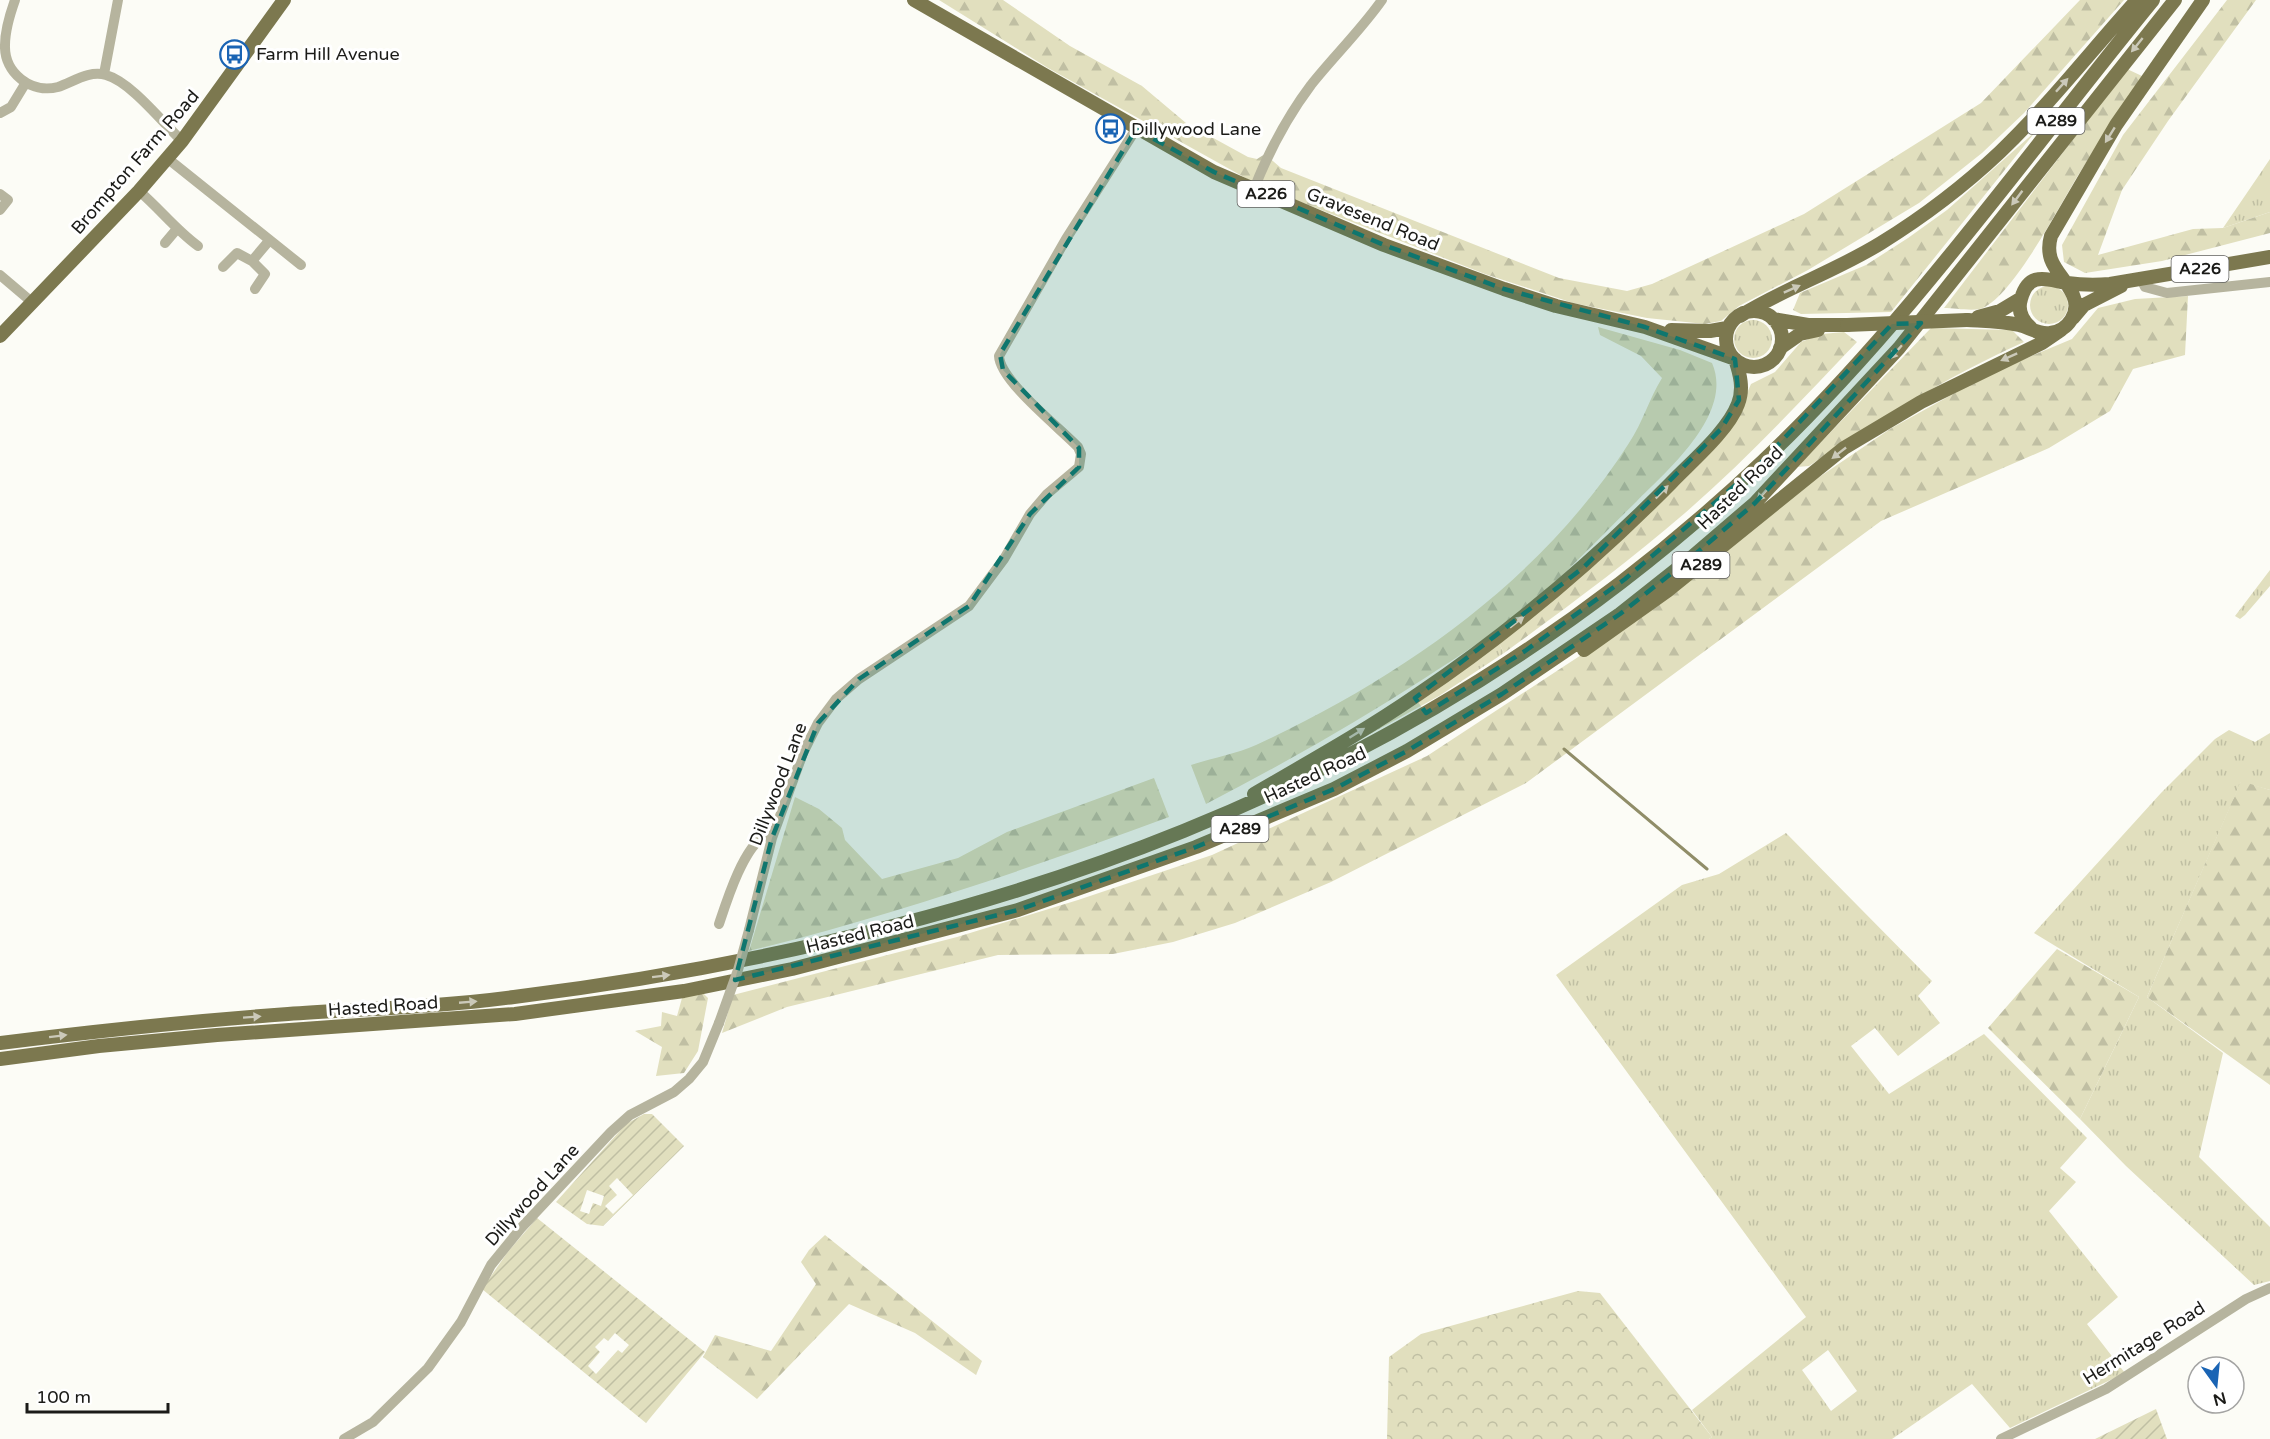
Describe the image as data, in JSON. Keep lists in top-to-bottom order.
{
  "streets": {
    "main road": [
      "A289",
      "Brompton Farm Road",
      "A226",
      "Gravesend Road",
      "Hasted Road"
    ],
    "street": ["Dillywood Lane", "Hermitage Road"]
  },
  "crossings": [
    ["A289", "A226"],
    ["A289", "Gravesend Road"],
    ["A289", "Hasted Road"],
    ["Gravesend Road", "Dillywood Lane"]
  ],
  "places": {
    "bus stop": ["Farm Hill Avenue", "Dillywood Lane"]
  },
  "scale_bar": "100 m",
  "north": "bottom"
}
